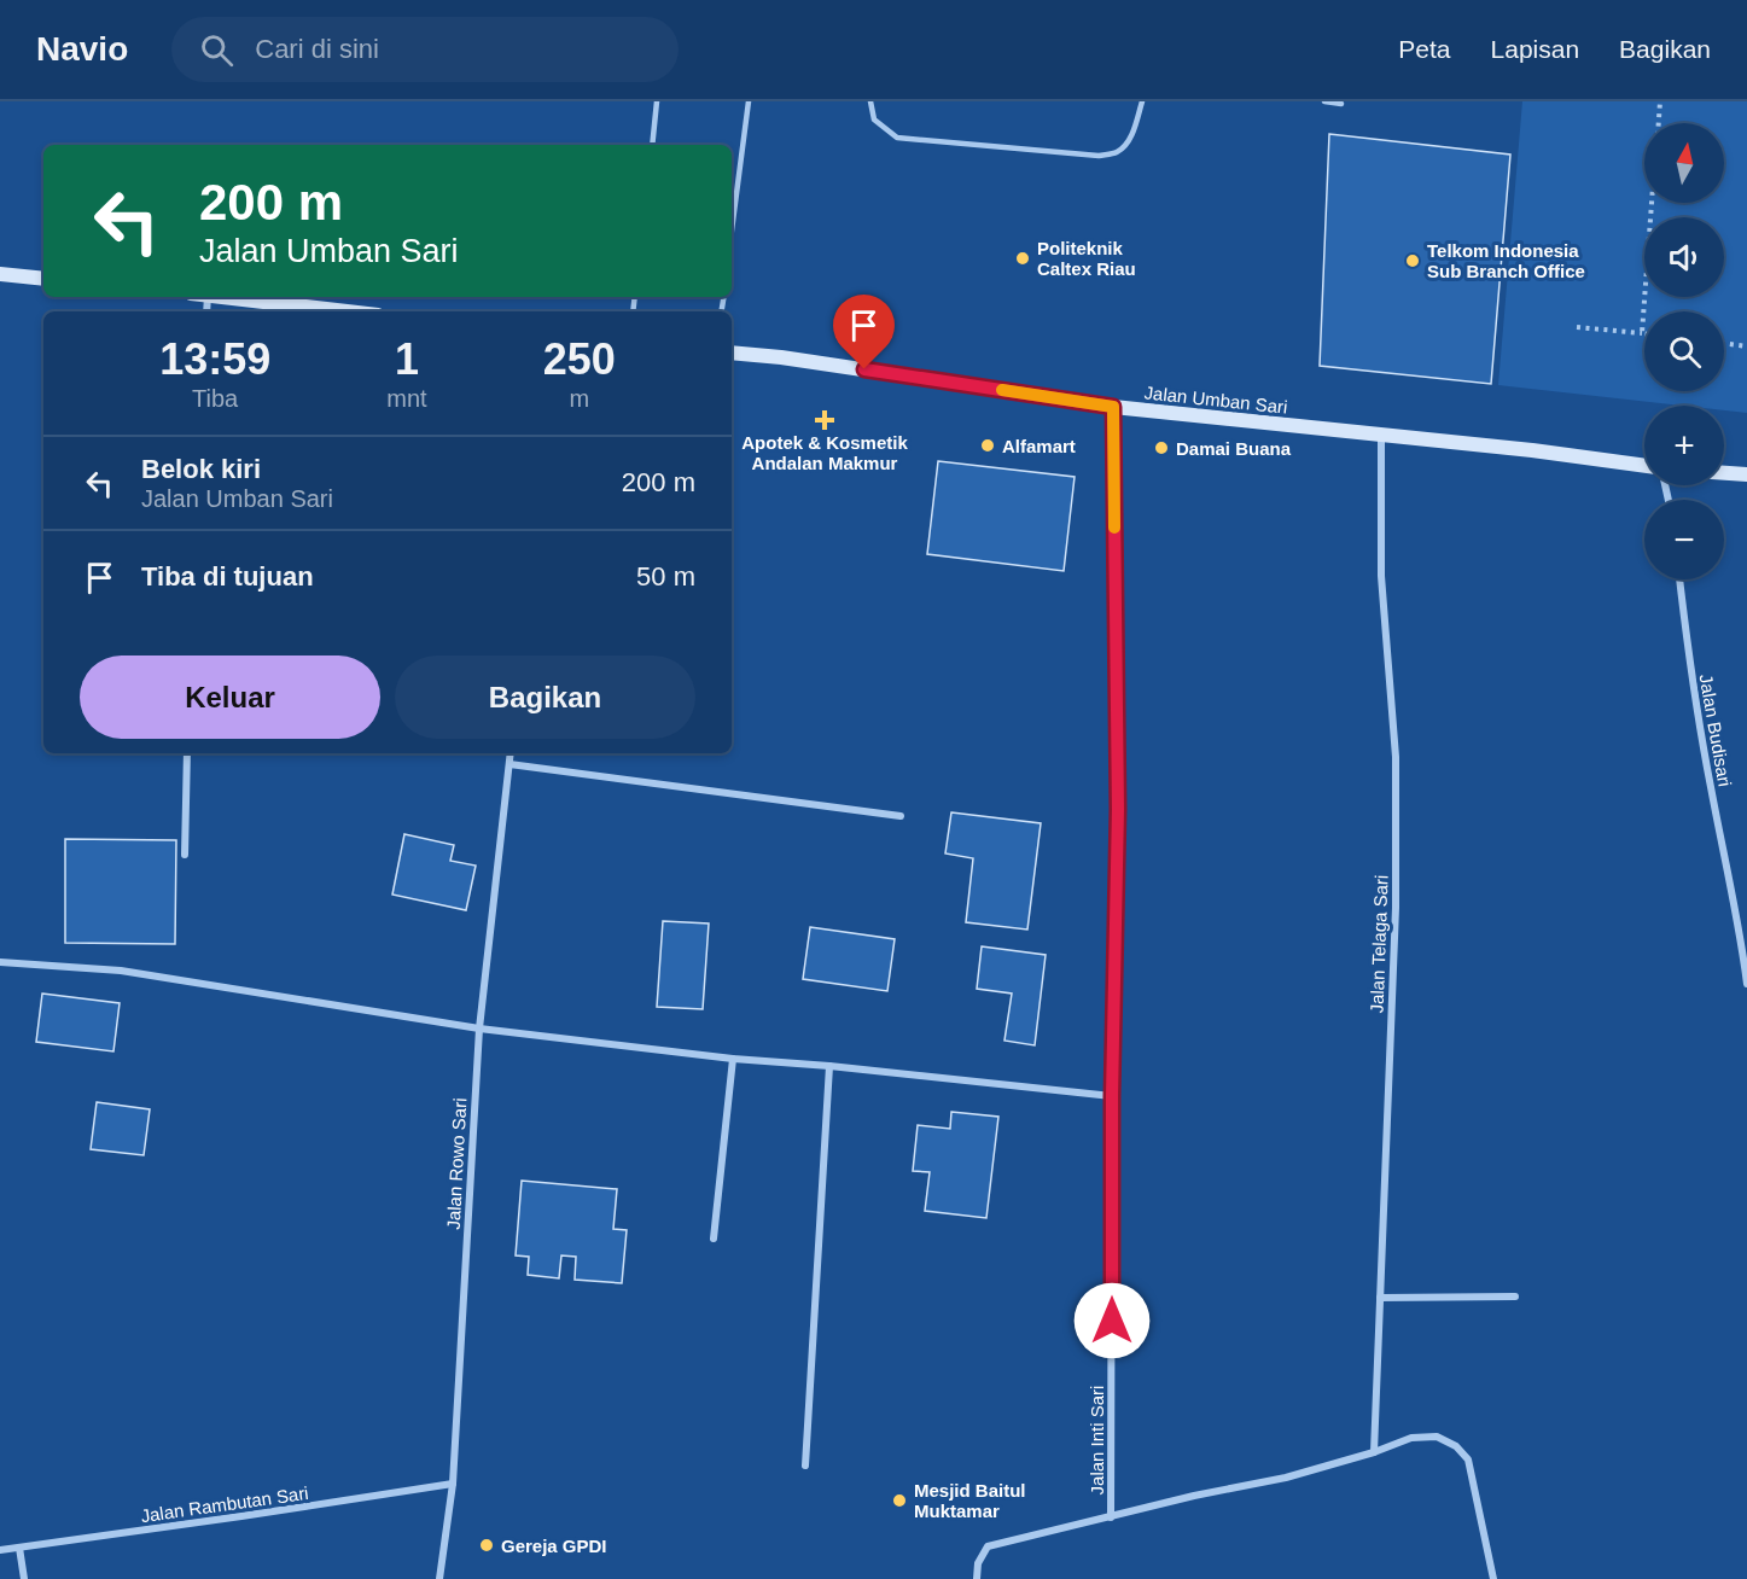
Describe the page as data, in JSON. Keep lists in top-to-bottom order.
{
  "streets": {
    "main road": ["Jalan Umban Sari"],
    "street": [
      "Jalan Budisari",
      "Jalan Telaga Sari",
      "Jalan Rowo Sari",
      "Jalan Inti Sari",
      "Jalan Rambutan Sari"
    ]
  },
  "crossings": [
    ["Jalan Umban Sari", "Jalan Telaga Sari"],
    ["Jalan Umban Sari", "Jalan Inti Sari"],
    ["Jalan Rowo Sari", "Jalan Rambutan Sari"]
  ],
  "places": {
    "other": [
      "Politeknik Caltex Riau",
      "Telkom Indonesia Sub Branch Office",
      "Alfamart",
      "Damai Buana",
      "Mesjid Baitul Muktamar",
      "Gereja GPDI"
    ],
    "health": ["Apotek & Kosmetik Andalan Makmur"]
  },
  "north": "top",
  "page": {
    "header": "Navio",
    "search": "Cari di sini",
    "nav": ["Peta", "Lapisan", "Bagikan"],
    "map_buttons": ["+", "−"],
    "turn": ["200 m", "Jalan Umban Sari"],
    "eta": [
      "13:59",
      "Tiba",
      "1",
      "mnt",
      "250",
      "m"
    ],
    "list": [
      {
        "name": "Belok kiri",
        "note": "Jalan Umban Sari",
        "value": "200 m"
      },
      {
        "name": "Tiba di tujuan",
        "value": "50 m"
      }
    ],
    "buttons": ["Keluar", "Bagikan"]
  }
}
